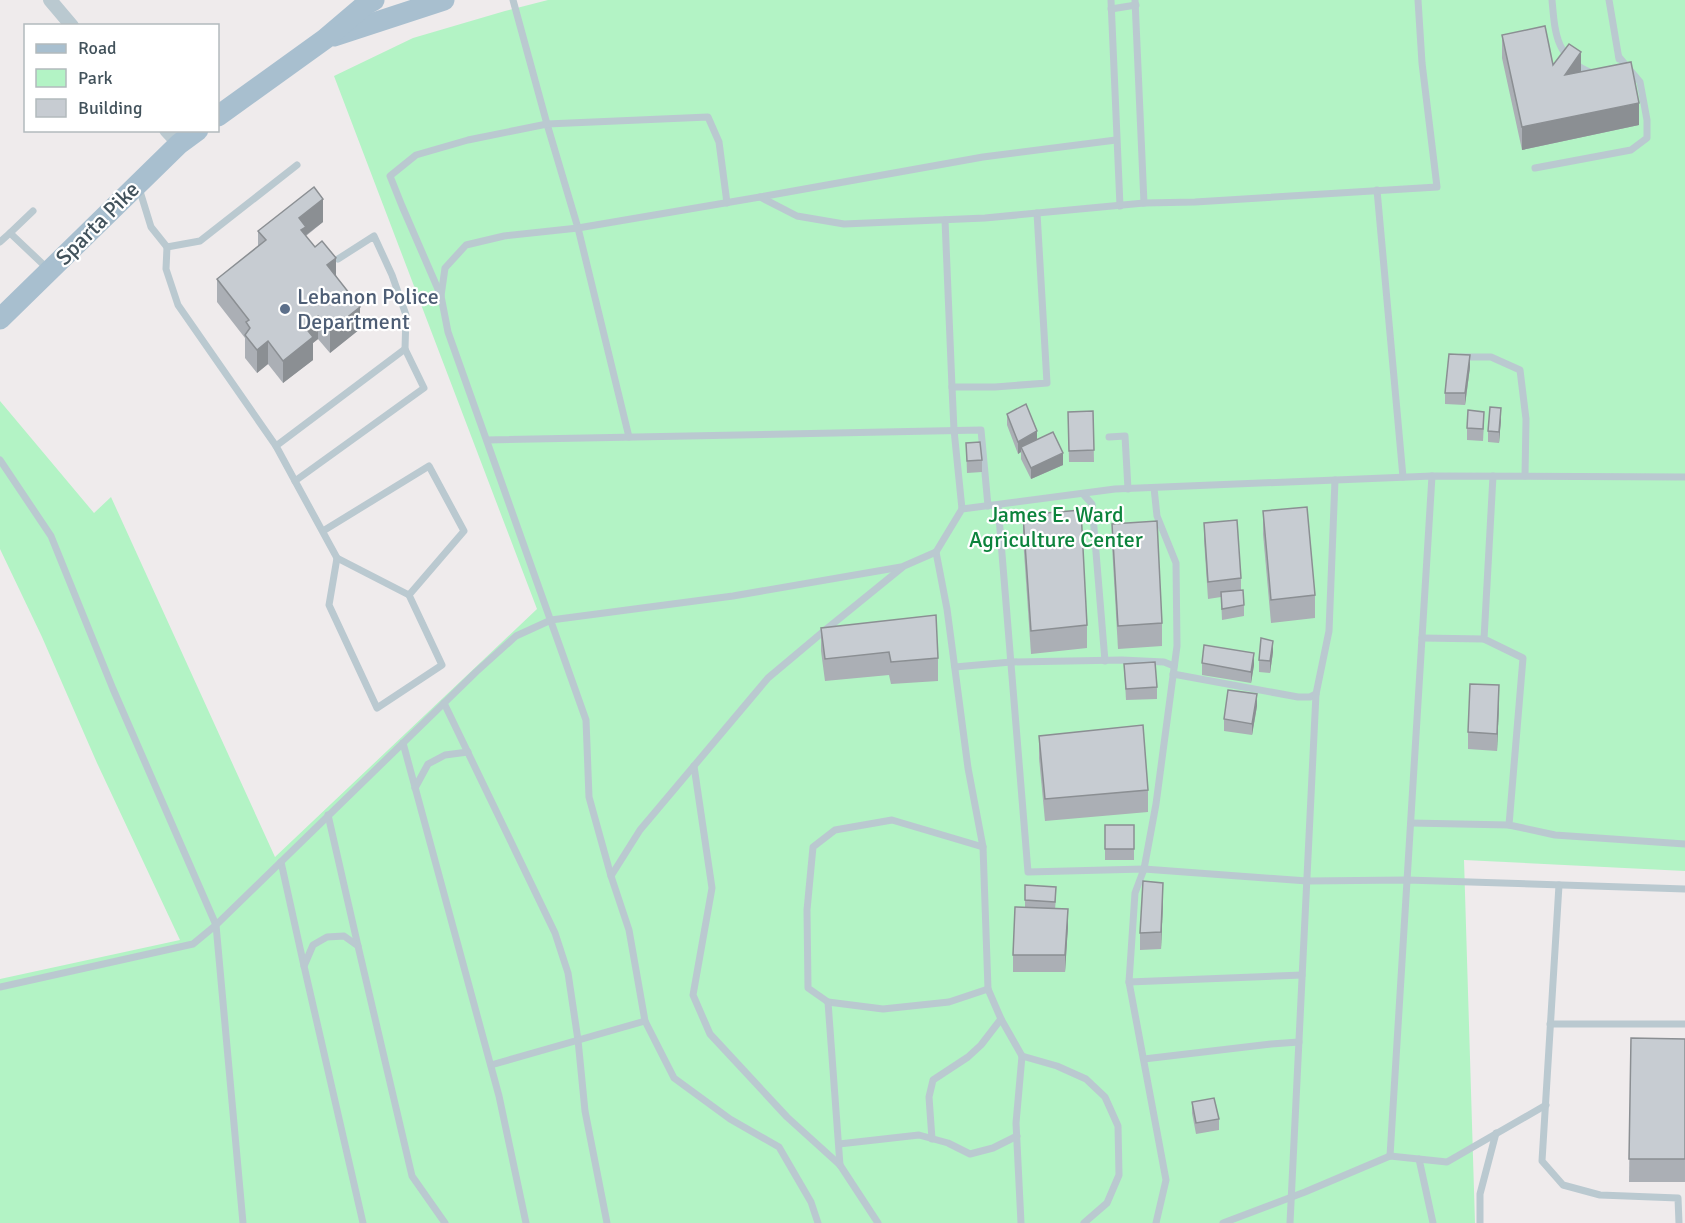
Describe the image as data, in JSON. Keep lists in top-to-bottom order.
{
  "streets": {
    "main road": ["Sparta Pike"]
  },
  "parks": ["James E. Ward Agriculture Center"],
  "places": ["Lebanon Police Department"],
  "legend": ["Road", "Park", "Building"]
}
